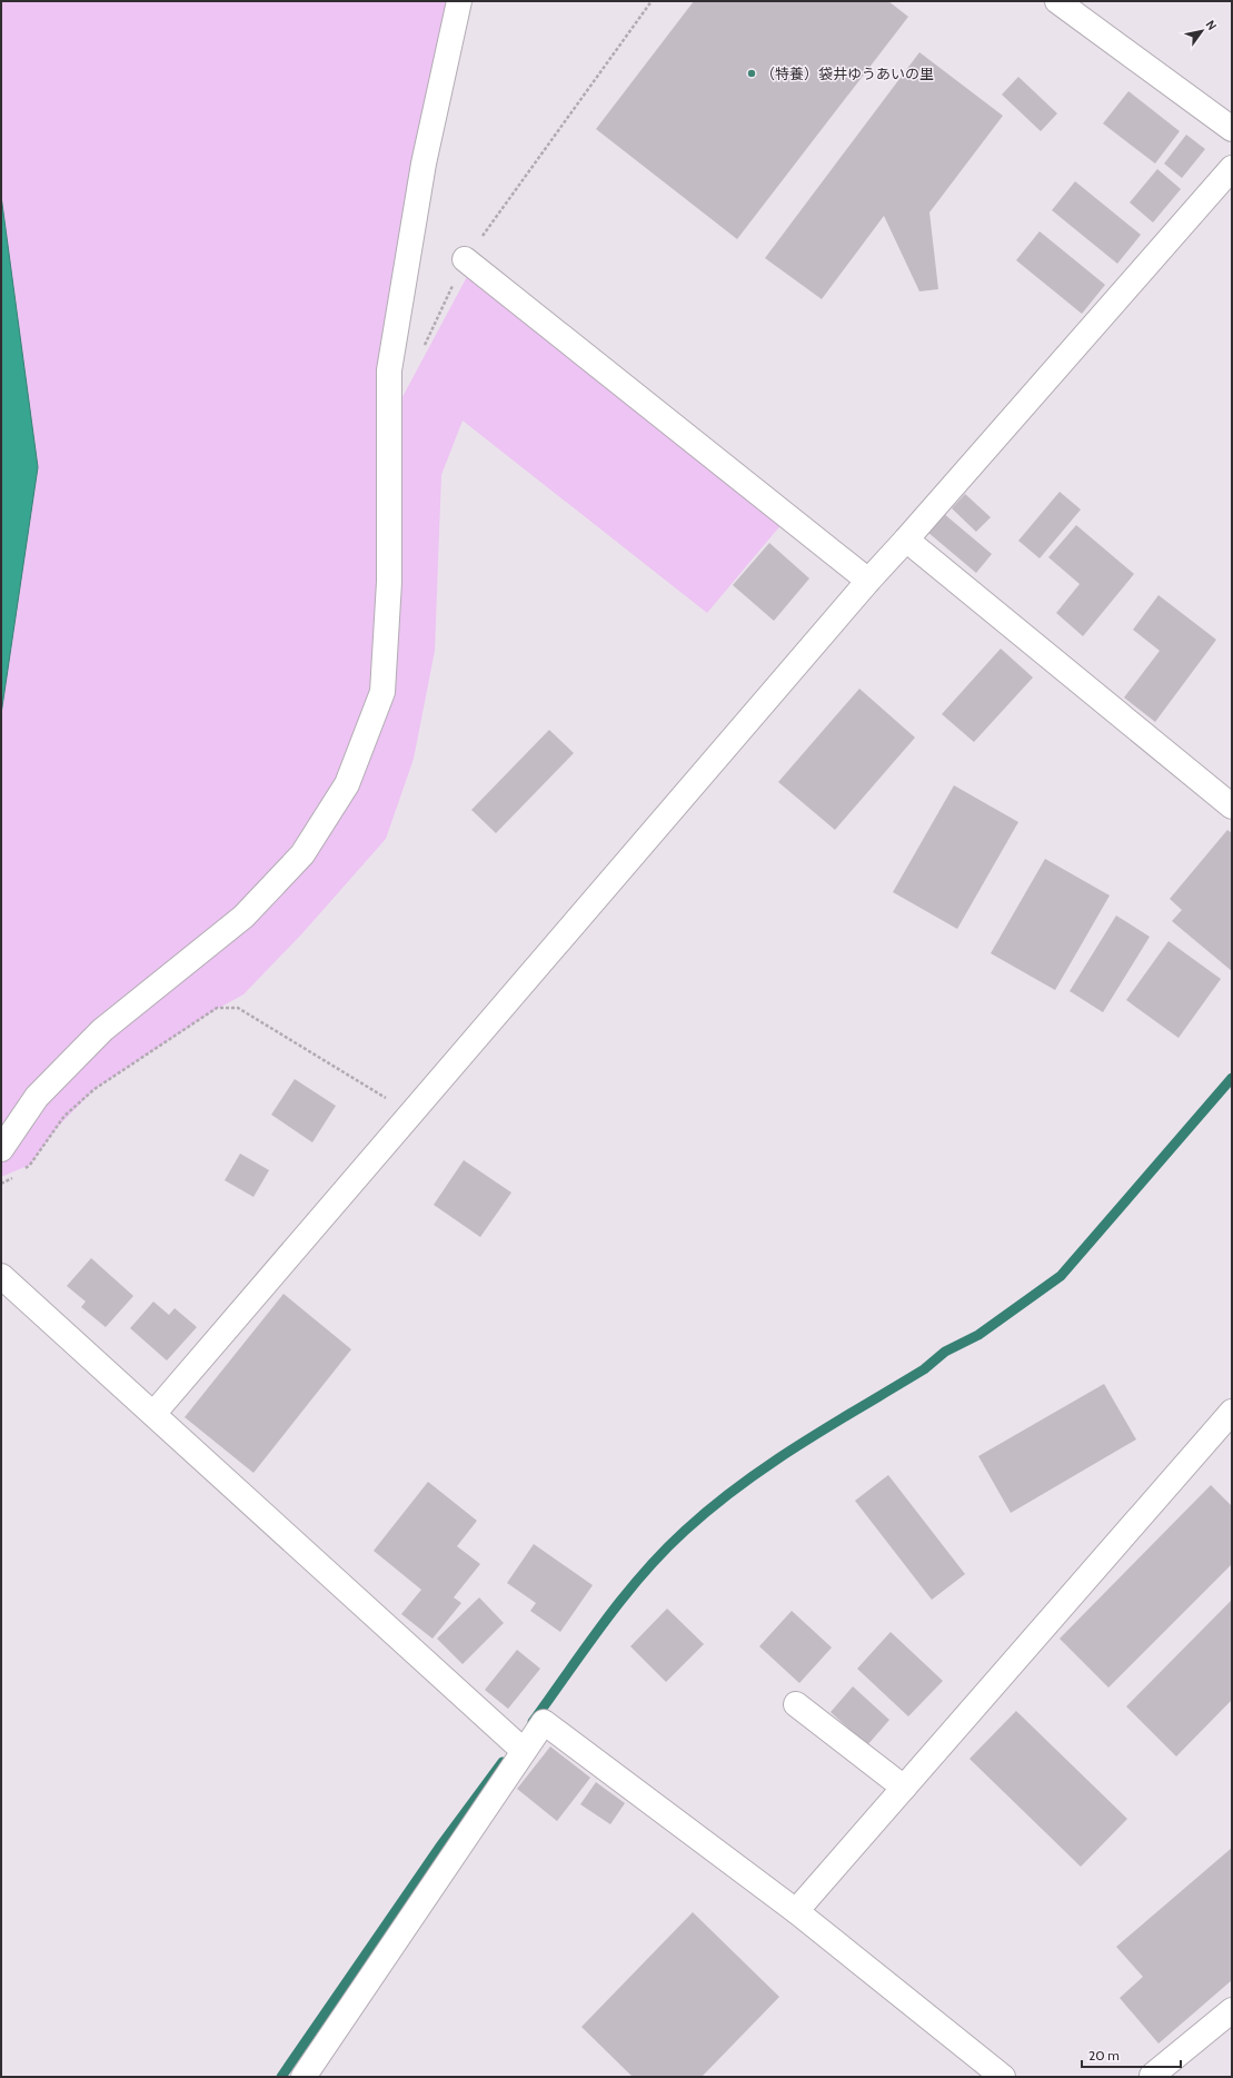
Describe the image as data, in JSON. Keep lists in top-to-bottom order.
{
  "places": ["（特養）袋井ゆうあいの里"],
  "scale_bar": "20 m",
  "north": "top right"
}
